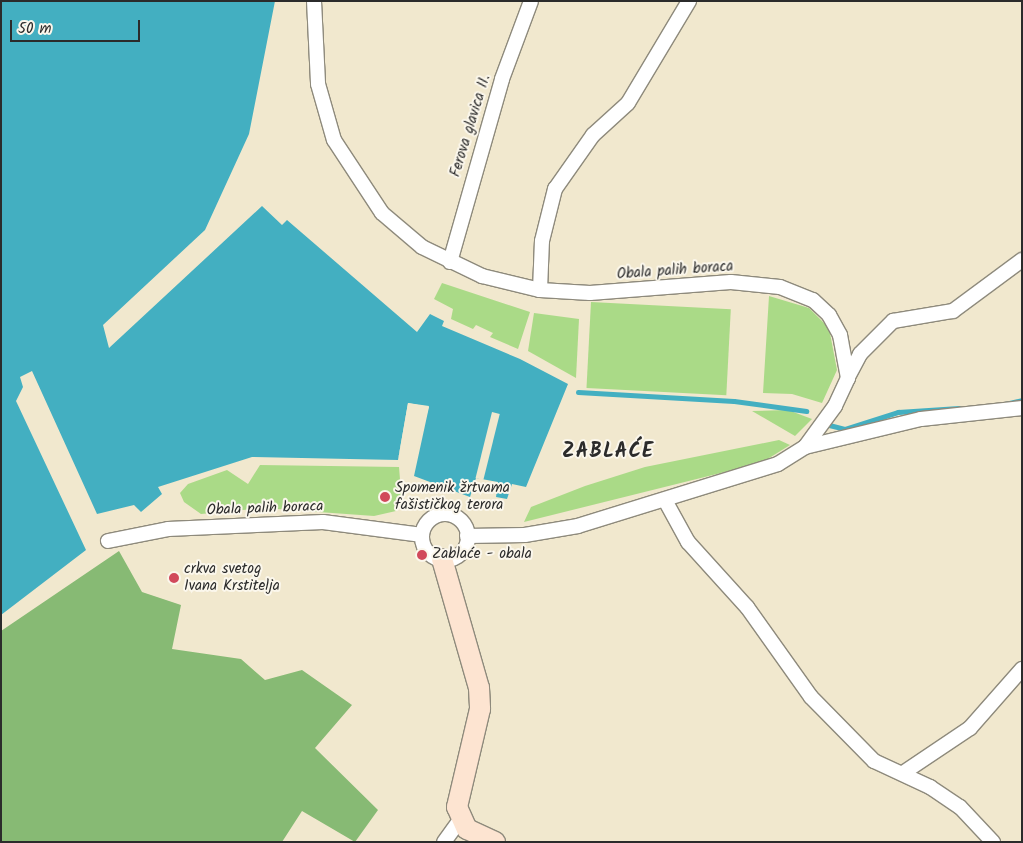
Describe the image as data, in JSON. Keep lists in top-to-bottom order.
{
  "streets": {
    "street": ["Ferova glavica II.", "Obala palih boraca"]
  },
  "crossings": [
    ["Ferova glavica II.", "Obala palih boraca"]
  ],
  "districts": ["ZABLAĆE"],
  "places": ["Spomenik žrtvama fašističkog terora", "Zablaće - obala", "crkva svetog Ivana Krstitelja"],
  "scale_bar": "50 m"
}
